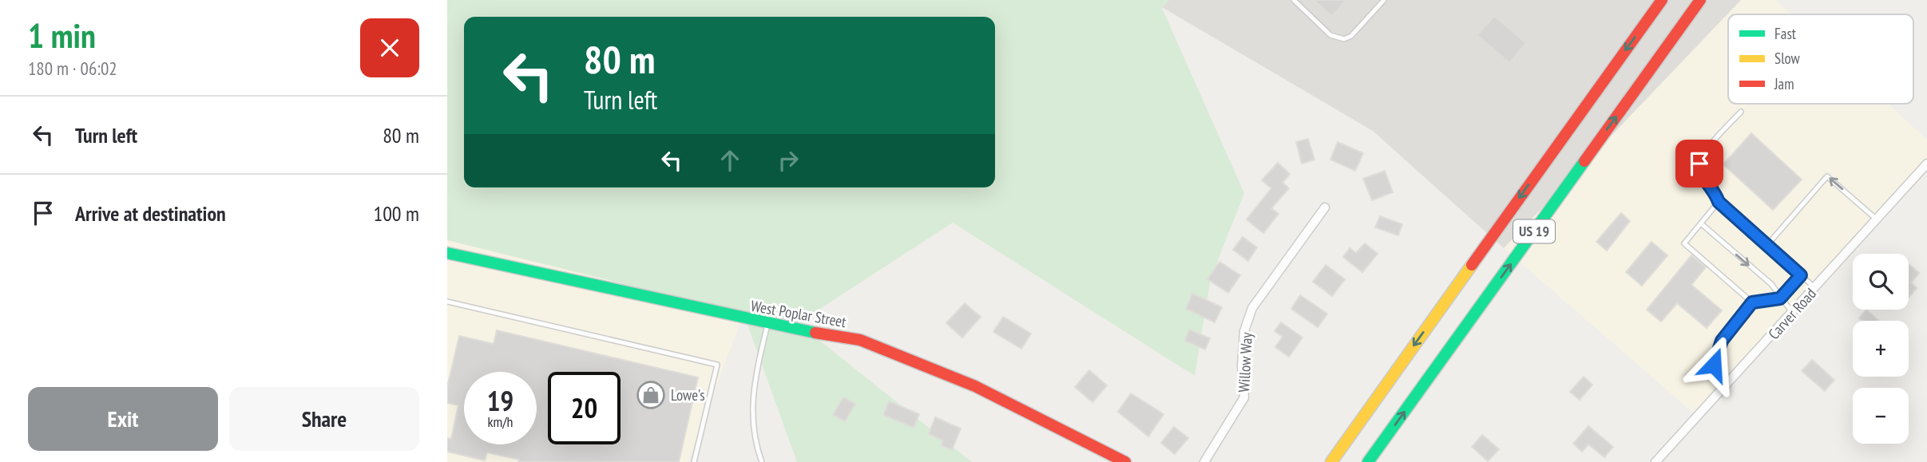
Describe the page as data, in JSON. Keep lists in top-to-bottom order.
{
  "streets": {
    "main road": ["US 19", "West Poplar Street"],
    "street": ["Carver Road", "Willow Way"]
  },
  "places": {
    "shop": ["Lowe's"]
  },
  "legend": ["Fast", "Slow", "Jam"],
  "page": {
    "heading": ["1 min", "180 m · 06:02"],
    "turn": ["80 m", "Turn left"],
    "list": [
      {
        "name": "Turn left",
        "value": "80 m"
      },
      {
        "name": "Arrive at destination",
        "value": "100 m"
      }
    ],
    "map_buttons": ["+", "−"],
    "speed": "19 km/h",
    "limit": "20",
    "buttons": ["Exit", "Share"]
  }
}
